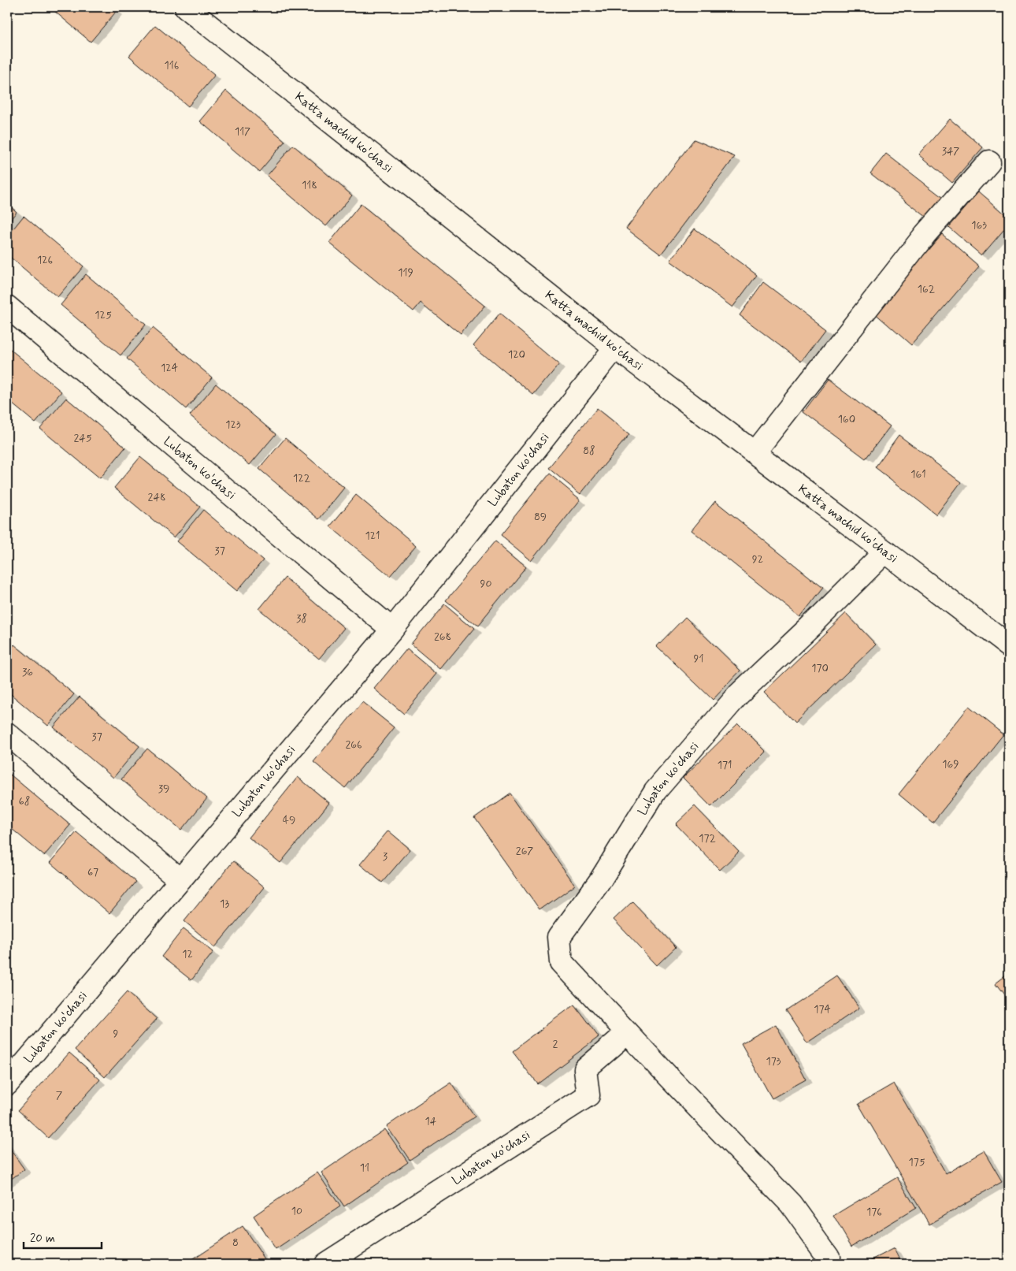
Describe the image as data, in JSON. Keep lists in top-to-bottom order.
{
  "streets": {
    "street": ["Katta machid ko'chasi", "Lubaton ko'chasi"]
  },
  "crossings": [
    ["Katta machid ko'chasi", "Lubaton ko'chasi"]
  ],
  "house_numbers": [
    "116",
    "117",
    "347",
    "118",
    "163",
    "126",
    "119",
    "162",
    "125",
    "120",
    "124",
    "160",
    "123",
    "245",
    "88",
    "161",
    "122",
    "248",
    "89",
    "121",
    "37",
    "92",
    "90",
    "38",
    "268",
    "91",
    "170",
    "36",
    "37",
    "266",
    "169",
    "171",
    "39",
    "68",
    "49",
    "172",
    "267",
    "3",
    "67",
    "13",
    "12",
    "174",
    "9",
    "2",
    "173",
    "7",
    "14",
    "175",
    "11",
    "10",
    "176",
    "8"
  ],
  "scale_bar": "20 m"
}
